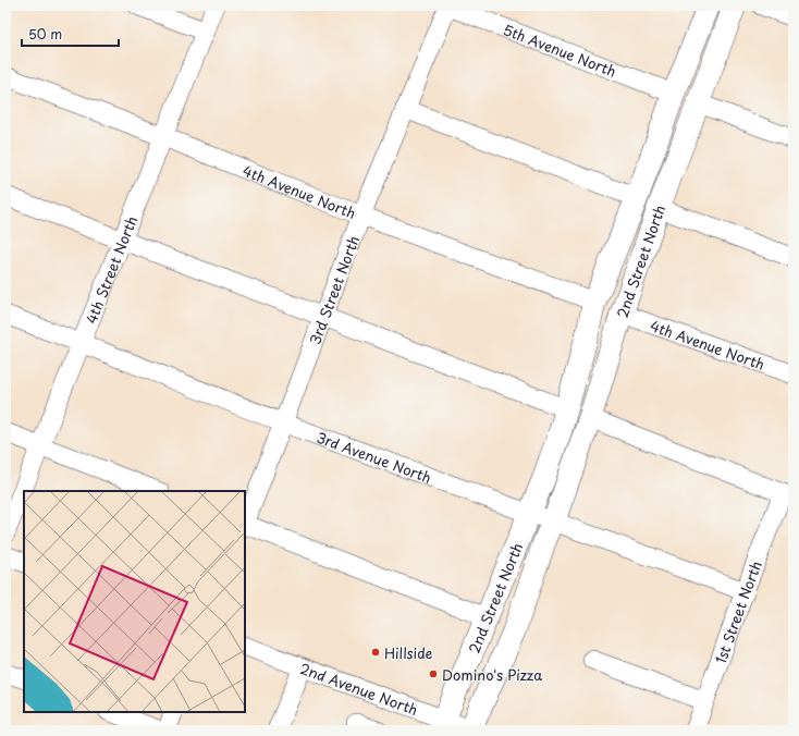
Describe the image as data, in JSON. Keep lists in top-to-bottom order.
{
  "streets": {
    "main road": ["2nd Street North"],
    "street": [
      "5th Avenue North",
      "4th Avenue North",
      "4th Street North",
      "3rd Street North",
      "3rd Avenue North",
      "1st Street North",
      "2nd Avenue North"
    ]
  },
  "crossings": [
    ["5th Avenue North", "2nd Street North"],
    ["5th Avenue North", "3rd Street North"],
    ["4th Avenue North", "2nd Street North"],
    ["4th Avenue North", "4th Street North"],
    ["4th Avenue North", "3rd Street North"],
    ["2nd Street North", "3rd Avenue North"],
    ["2nd Street North", "2nd Avenue North"],
    ["4th Street North", "3rd Avenue North"],
    ["3rd Street North", "3rd Avenue North"],
    ["3rd Avenue North", "1st Street North"]
  ],
  "places": ["Hillside", "Domino's Pizza"],
  "scale_bar": "50 m"
}
